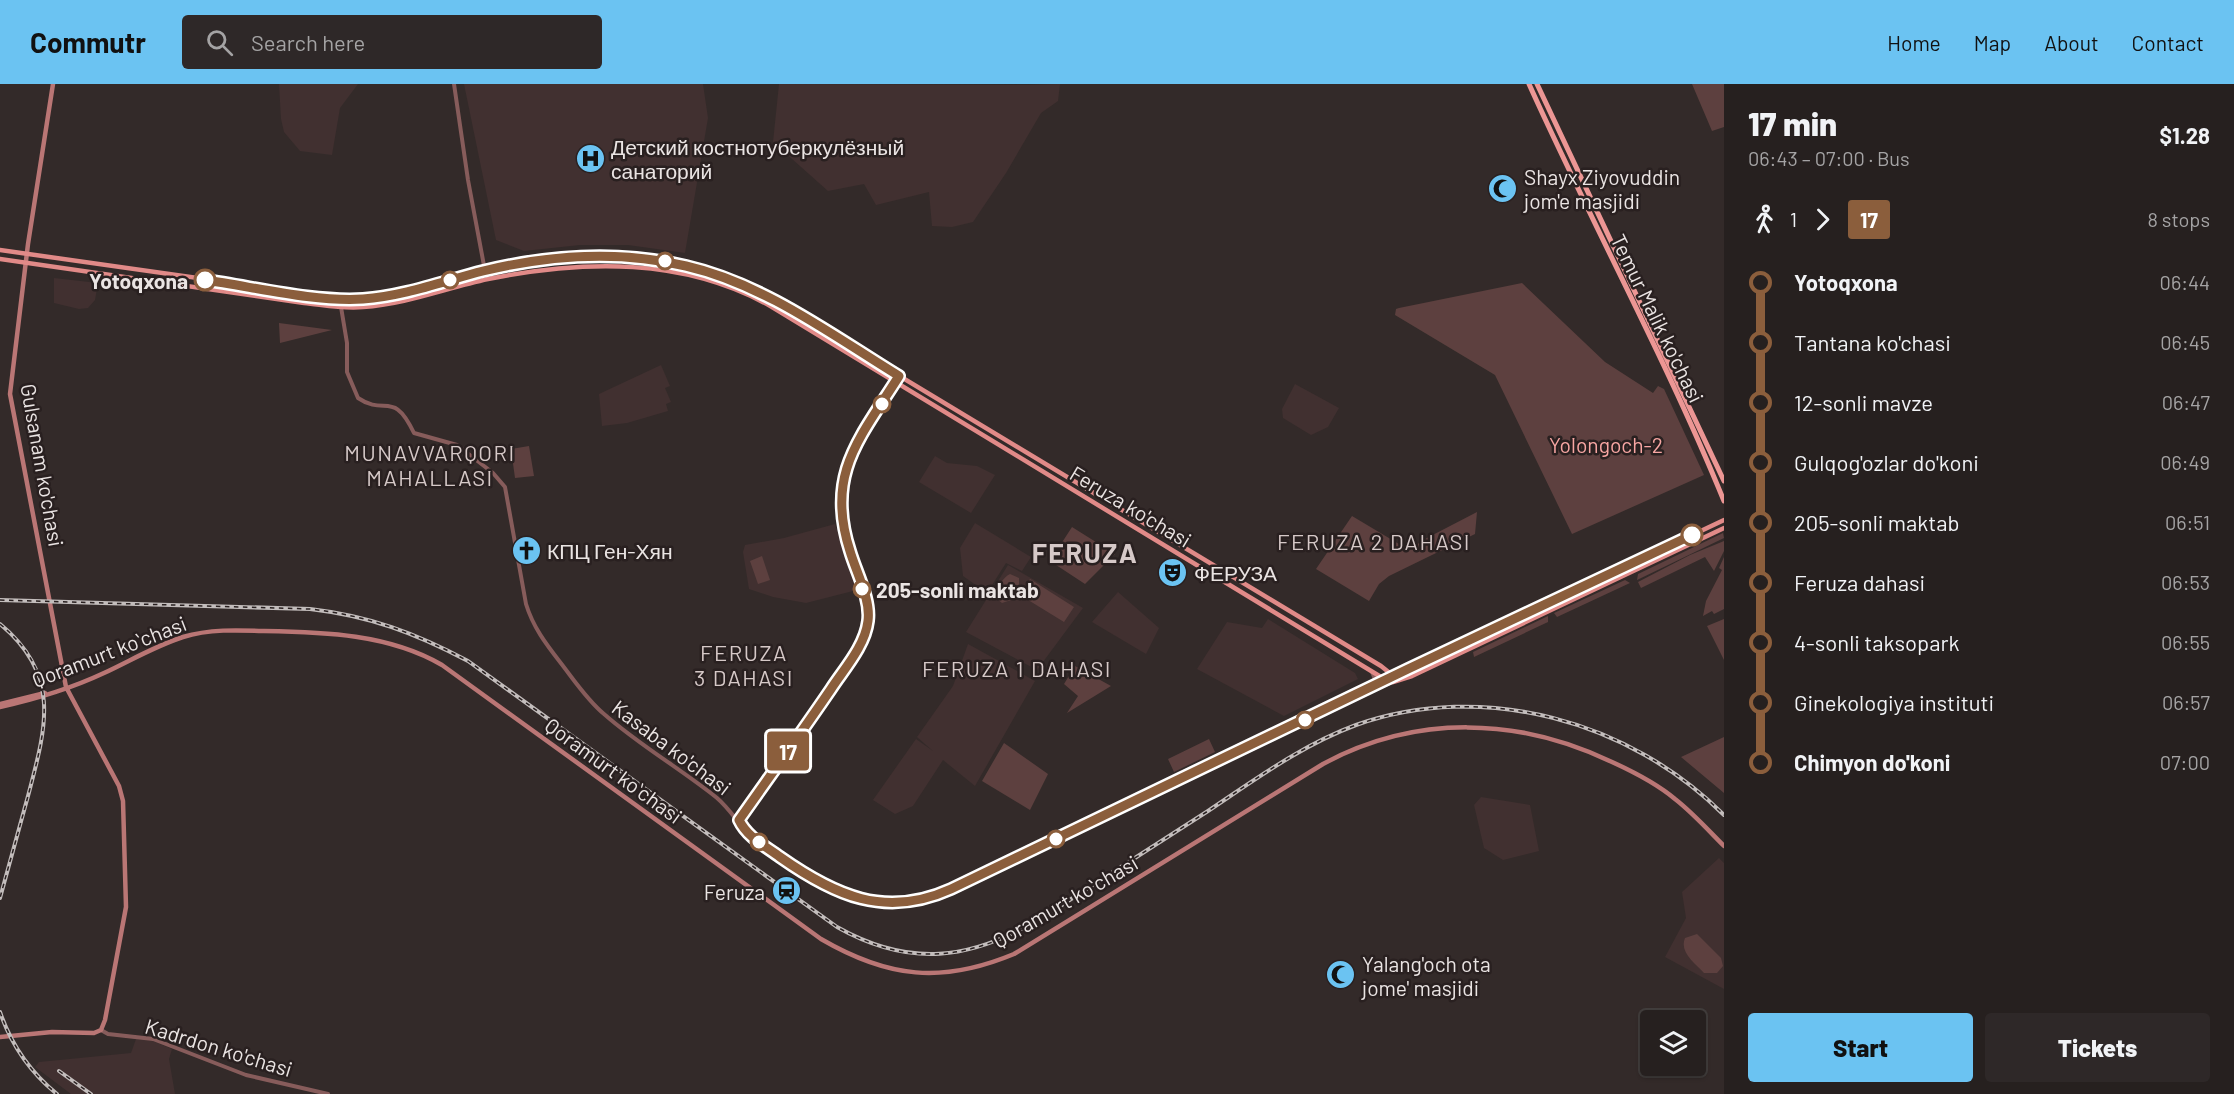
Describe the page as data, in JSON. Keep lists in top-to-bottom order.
{
  "streets": {
    "highway": ["Temur Malik ko'chasi"],
    "main road": ["Gulsanam ko'chasi", "Feruza ko'chasi", "Qoramurt koʻchasi"],
    "street": ["Kasaba ko'chasi", "Kadrdon ko'chasi"]
  },
  "crossings": [
    ["Gulsanam ko'chasi", "Feruza ko'chasi"],
    ["Gulsanam ko'chasi", "Qoramurt koʻchasi"],
    ["Gulsanam ko'chasi", "Kadrdon ko'chasi"],
    ["Feruza ko'chasi", "Kasaba ko'chasi"]
  ],
  "districts": [
    "MUNAVVARQORI MAHALLASI",
    "FERUZA 2 DAHASI",
    "FERUZA",
    "FERUZA 3 DAHASI",
    "FERUZA 1 DAHASI"
  ],
  "parks": ["Yolongoch-2"],
  "places": {
    "hospital": ["Детский костнотуберкулёзный санаторий"],
    "mosque": ["Shayx Ziyovuddin jom'e masjidi", "Yalang'och ota jome' masjidi"],
    "other": ["Yotoqxona", "205-sonli maktab"],
    "church": ["КПЦ Ген-Хян"],
    "theatre": ["ФЕРУЗА"],
    "station": ["Feruza"]
  },
  "lines": ["bus line 17"],
  "page": {
    "header": "Commutr",
    "search": "Search here",
    "nav": [
      "Home",
      "Map",
      "About",
      "Contact"
    ],
    "on_map": "17",
    "heading": ["17 min", "06:43 – 07:00 · Bus", "$1.28"],
    "legs": ["1", "17", "8 stops"],
    "list": [
      {
        "name": "Yotoqxona",
        "value": "06:44"
      },
      {
        "name": "Tantana ko'chasi",
        "value": "06:45"
      },
      {
        "name": "12-sonli mavze",
        "value": "06:47"
      },
      {
        "name": "Gulqog'ozlar do'koni",
        "value": "06:49"
      },
      {
        "name": "205-sonli maktab",
        "value": "06:51"
      },
      {
        "name": "Feruza dahasi",
        "value": "06:53"
      },
      {
        "name": "4-sonli taksopark",
        "value": "06:55"
      },
      {
        "name": "Ginekologiya instituti",
        "value": "06:57"
      },
      {
        "name": "Chimyon do'koni",
        "value": "07:00"
      }
    ],
    "buttons": ["Start", "Tickets"]
  }
}
